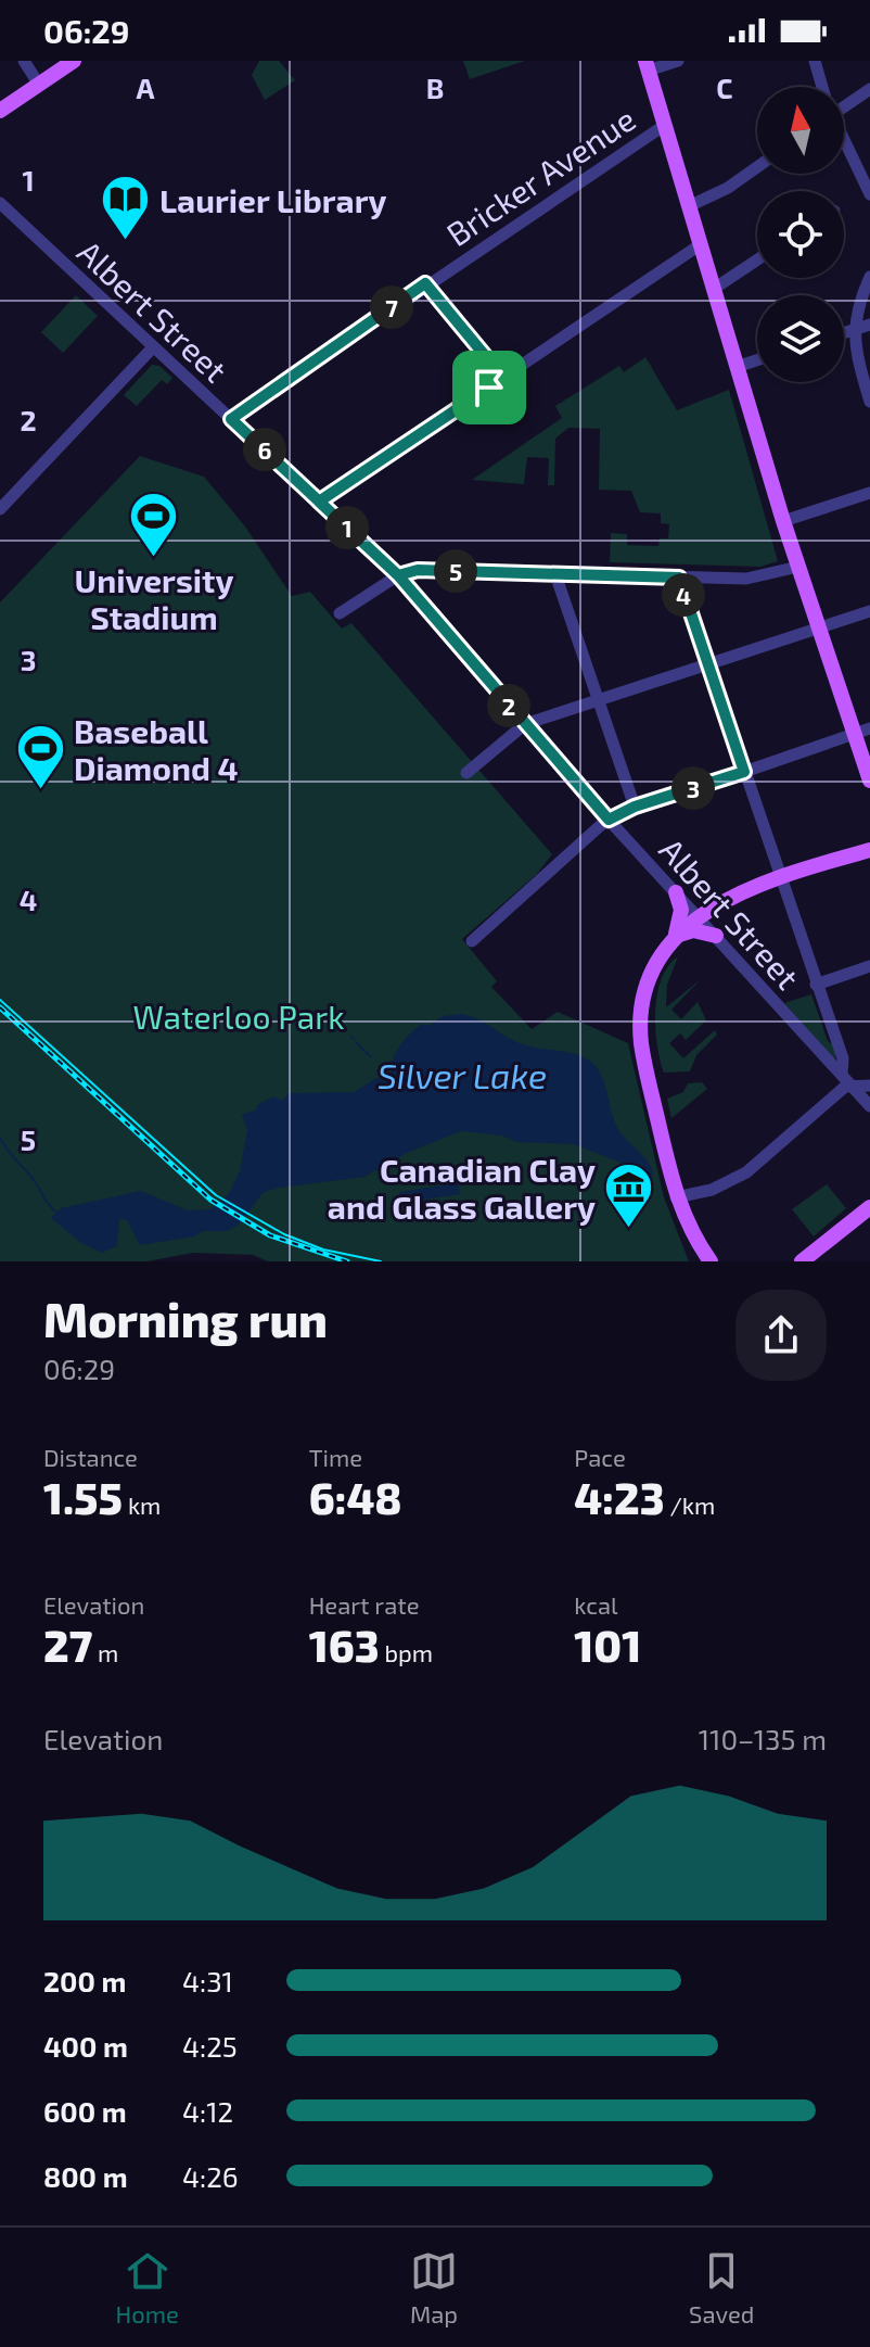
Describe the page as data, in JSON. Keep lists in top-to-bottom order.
{
  "streets": {
    "street": ["Bricker Avenue", "Albert Street"]
  },
  "crossings": [
    ["Bricker Avenue", "Albert Street"]
  ],
  "water": ["Silver Lake"],
  "parks": ["Waterloo Park"],
  "places": {
    "library": ["Laurier Library"],
    "sports": ["University Stadium", "Baseball Diamond 4"],
    "museum": ["Canadian Clay and Glass Gallery"]
  },
  "north": "top",
  "page": {
    "status": "06:29",
    "pins": [
      "7",
      "6",
      "1",
      "5",
      "4",
      "2",
      "3"
    ],
    "heading": ["Morning run", "06:29"],
    "stats": [
      ["Distance", "1.55 km"],
      ["Time", "6:48"],
      ["Pace", "4:23 /km"],
      ["Elevation", "27 m"],
      ["Heart rate", "163 bpm"],
      ["kcal", "101"]
    ],
    "chart": ["Elevation", "110–135 m"],
    "list": [
      {
        "name": "200 m",
        "note": "4:31"
      },
      {
        "name": "400 m",
        "note": "4:25"
      },
      {
        "name": "600 m",
        "note": "4:12"
      },
      {
        "name": "800 m",
        "note": "4:26"
      }
    ],
    "tabs": ["Home", "Map", "Saved"]
  },
  "grid": {
    "columns": ["A", "B", "C"],
    "rows": [
      "1",
      "2",
      "3",
      "4",
      "5"
    ]
  }
}
